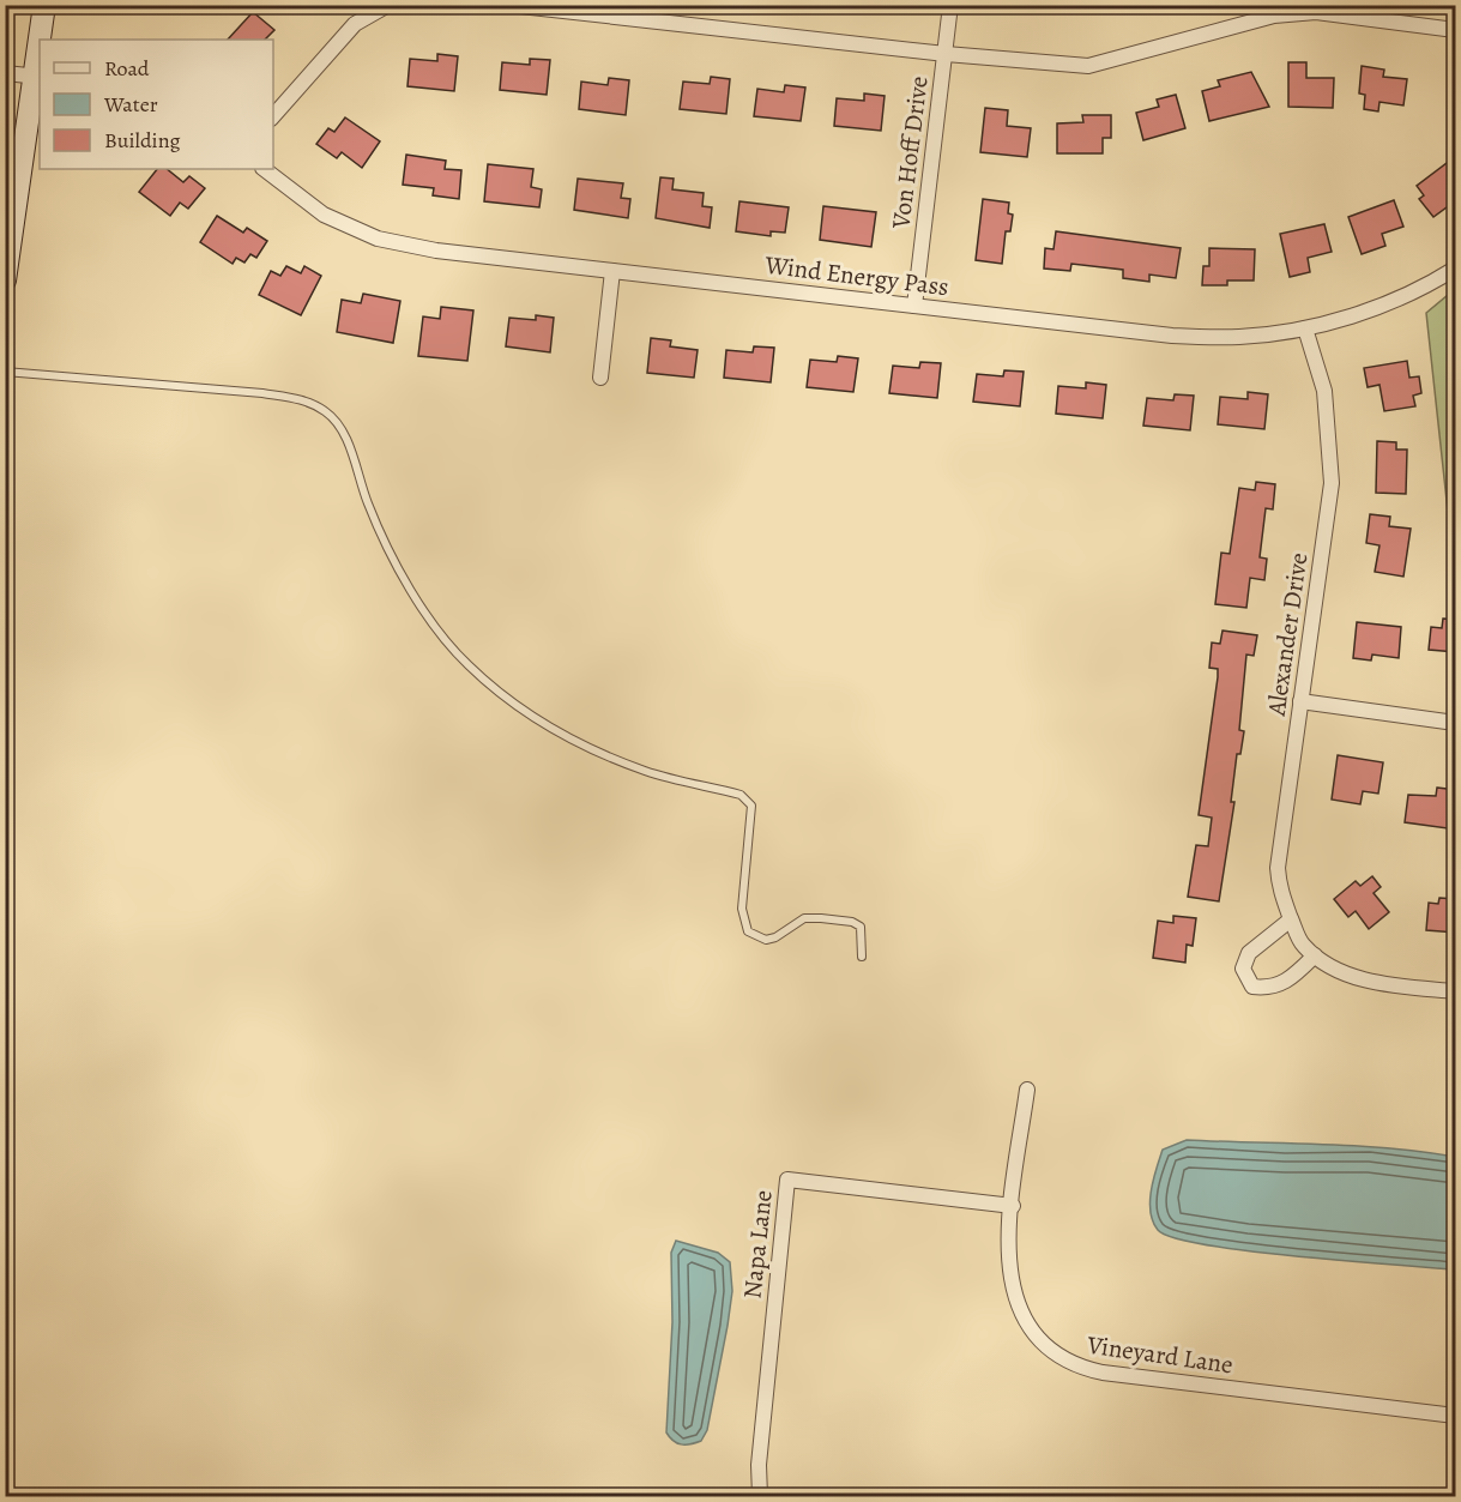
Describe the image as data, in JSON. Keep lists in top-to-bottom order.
{
  "streets": {
    "street": [
      "Von Hoff Drive",
      "Wind Energy Pass",
      "Alexander Drive",
      "Napa Lane",
      "Vineyard Lane"
    ]
  },
  "crossings": [
    ["Von Hoff Drive", "Wind Energy Pass"],
    ["Wind Energy Pass", "Alexander Drive"],
    ["Napa Lane", "Vineyard Lane"]
  ],
  "legend": ["Road", "Water", "Building"]
}
